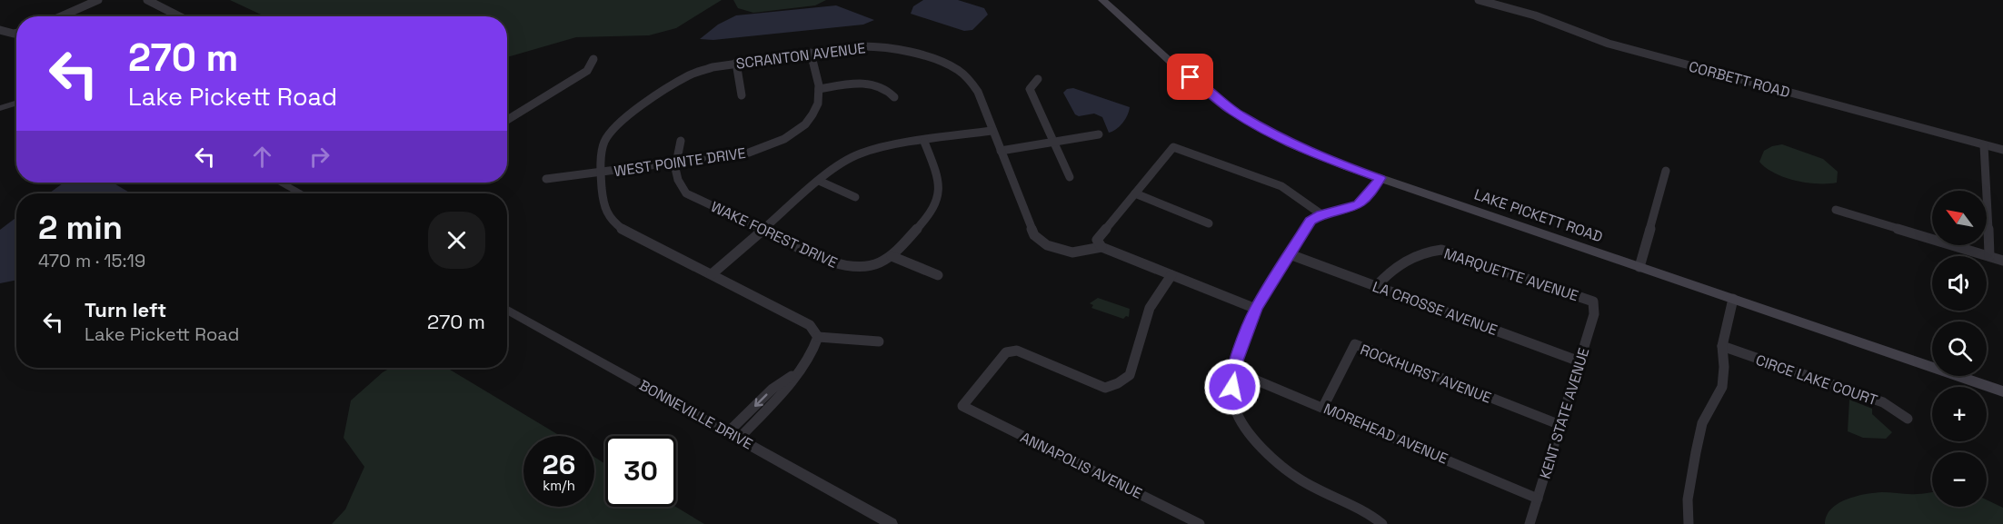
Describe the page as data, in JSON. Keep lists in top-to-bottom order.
{
  "streets": {
    "main road": ["LAKE PICKETT ROAD"],
    "street": [
      "SCRANTON AVENUE",
      "CORBETT ROAD",
      "WEST POINTE DRIVE",
      "WAKE FOREST DRIVE",
      "MARQUETTE AVENUE",
      "LA CROSSE AVENUE",
      "ROCKHURST AVENUE",
      "CIRCE LAKE COURT",
      "KENT STATE AVENUE",
      "BONNEVILLE DRIVE",
      "MOREHEAD AVENUE",
      "ANNAPOLIS AVENUE"
    ]
  },
  "crossings": [
    ["SCRANTON AVENUE", "WEST POINTE DRIVE"],
    ["WEST POINTE DRIVE", "WAKE FOREST DRIVE"],
    ["MARQUETTE AVENUE", "LA CROSSE AVENUE"],
    ["MARQUETTE AVENUE", "KENT STATE AVENUE"],
    ["LA CROSSE AVENUE", "KENT STATE AVENUE"],
    ["ROCKHURST AVENUE", "KENT STATE AVENUE"],
    ["ROCKHURST AVENUE", "MOREHEAD AVENUE"],
    ["KENT STATE AVENUE", "MOREHEAD AVENUE"]
  ],
  "north": "top left",
  "page": {
    "turn": ["270 m", "Lake Pickett Road"],
    "map_buttons": ["+", "−"],
    "heading": ["2 min", "470 m · 15:19"],
    "list": [
      {
        "name": "Turn left",
        "note": "Lake Pickett Road",
        "value": "270 m"
      }
    ],
    "speed": "26 km/h",
    "limit": "30"
  }
}
